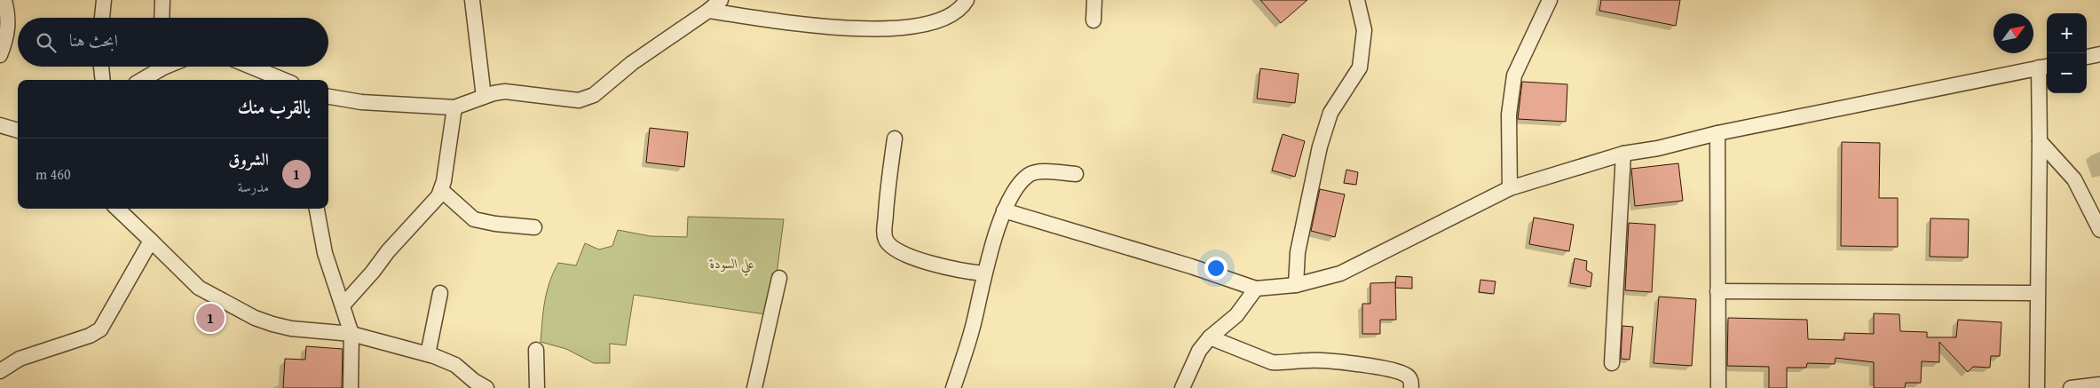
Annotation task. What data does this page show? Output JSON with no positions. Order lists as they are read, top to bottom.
{
  "parks": ["علي السودة"],
  "north": "top right",
  "page": {
    "map_buttons": ["+", "−"],
    "search": "ابحث هنا",
    "heading": "بالقرب منك",
    "list": [
      {
        "mark": "1",
        "name": "الشروق",
        "note": "مدرسة",
        "value": "460 m"
      }
    ],
    "pins": "1"
  }
}
